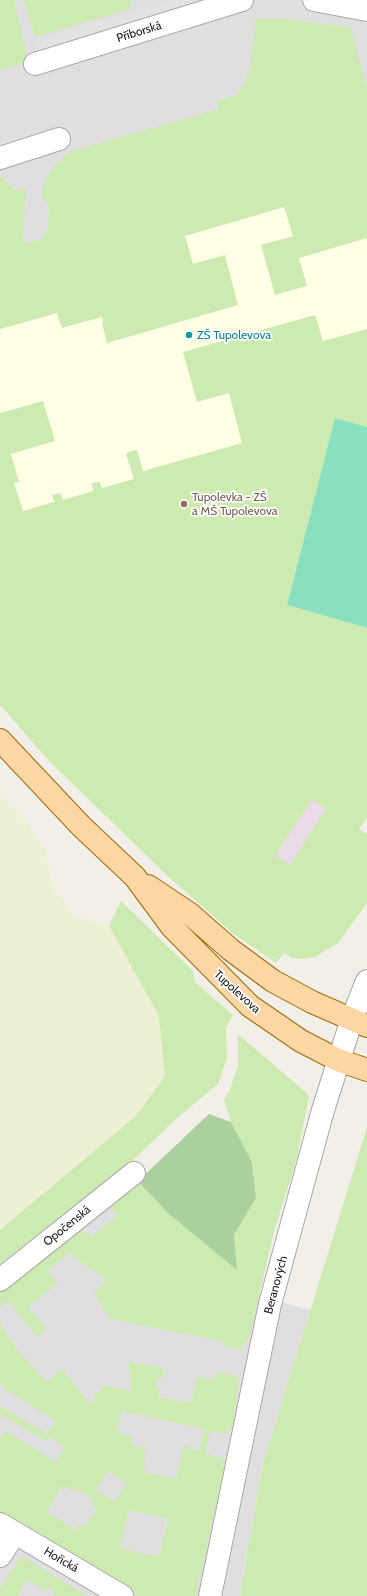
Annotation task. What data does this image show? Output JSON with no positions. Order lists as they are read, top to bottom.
{
  "streets": {
    "main road": ["Tupolevova"],
    "street": [
      "Příborská",
      "Opočenská",
      "Beranových",
      "Hořická"
    ]
  },
  "crossings": [
    ["Tupolevova", "Beranových"]
  ],
  "places": ["ZŠ Tupolevova", "Tupolevka - ZŠ a MŠ Tupolevova"]
}
